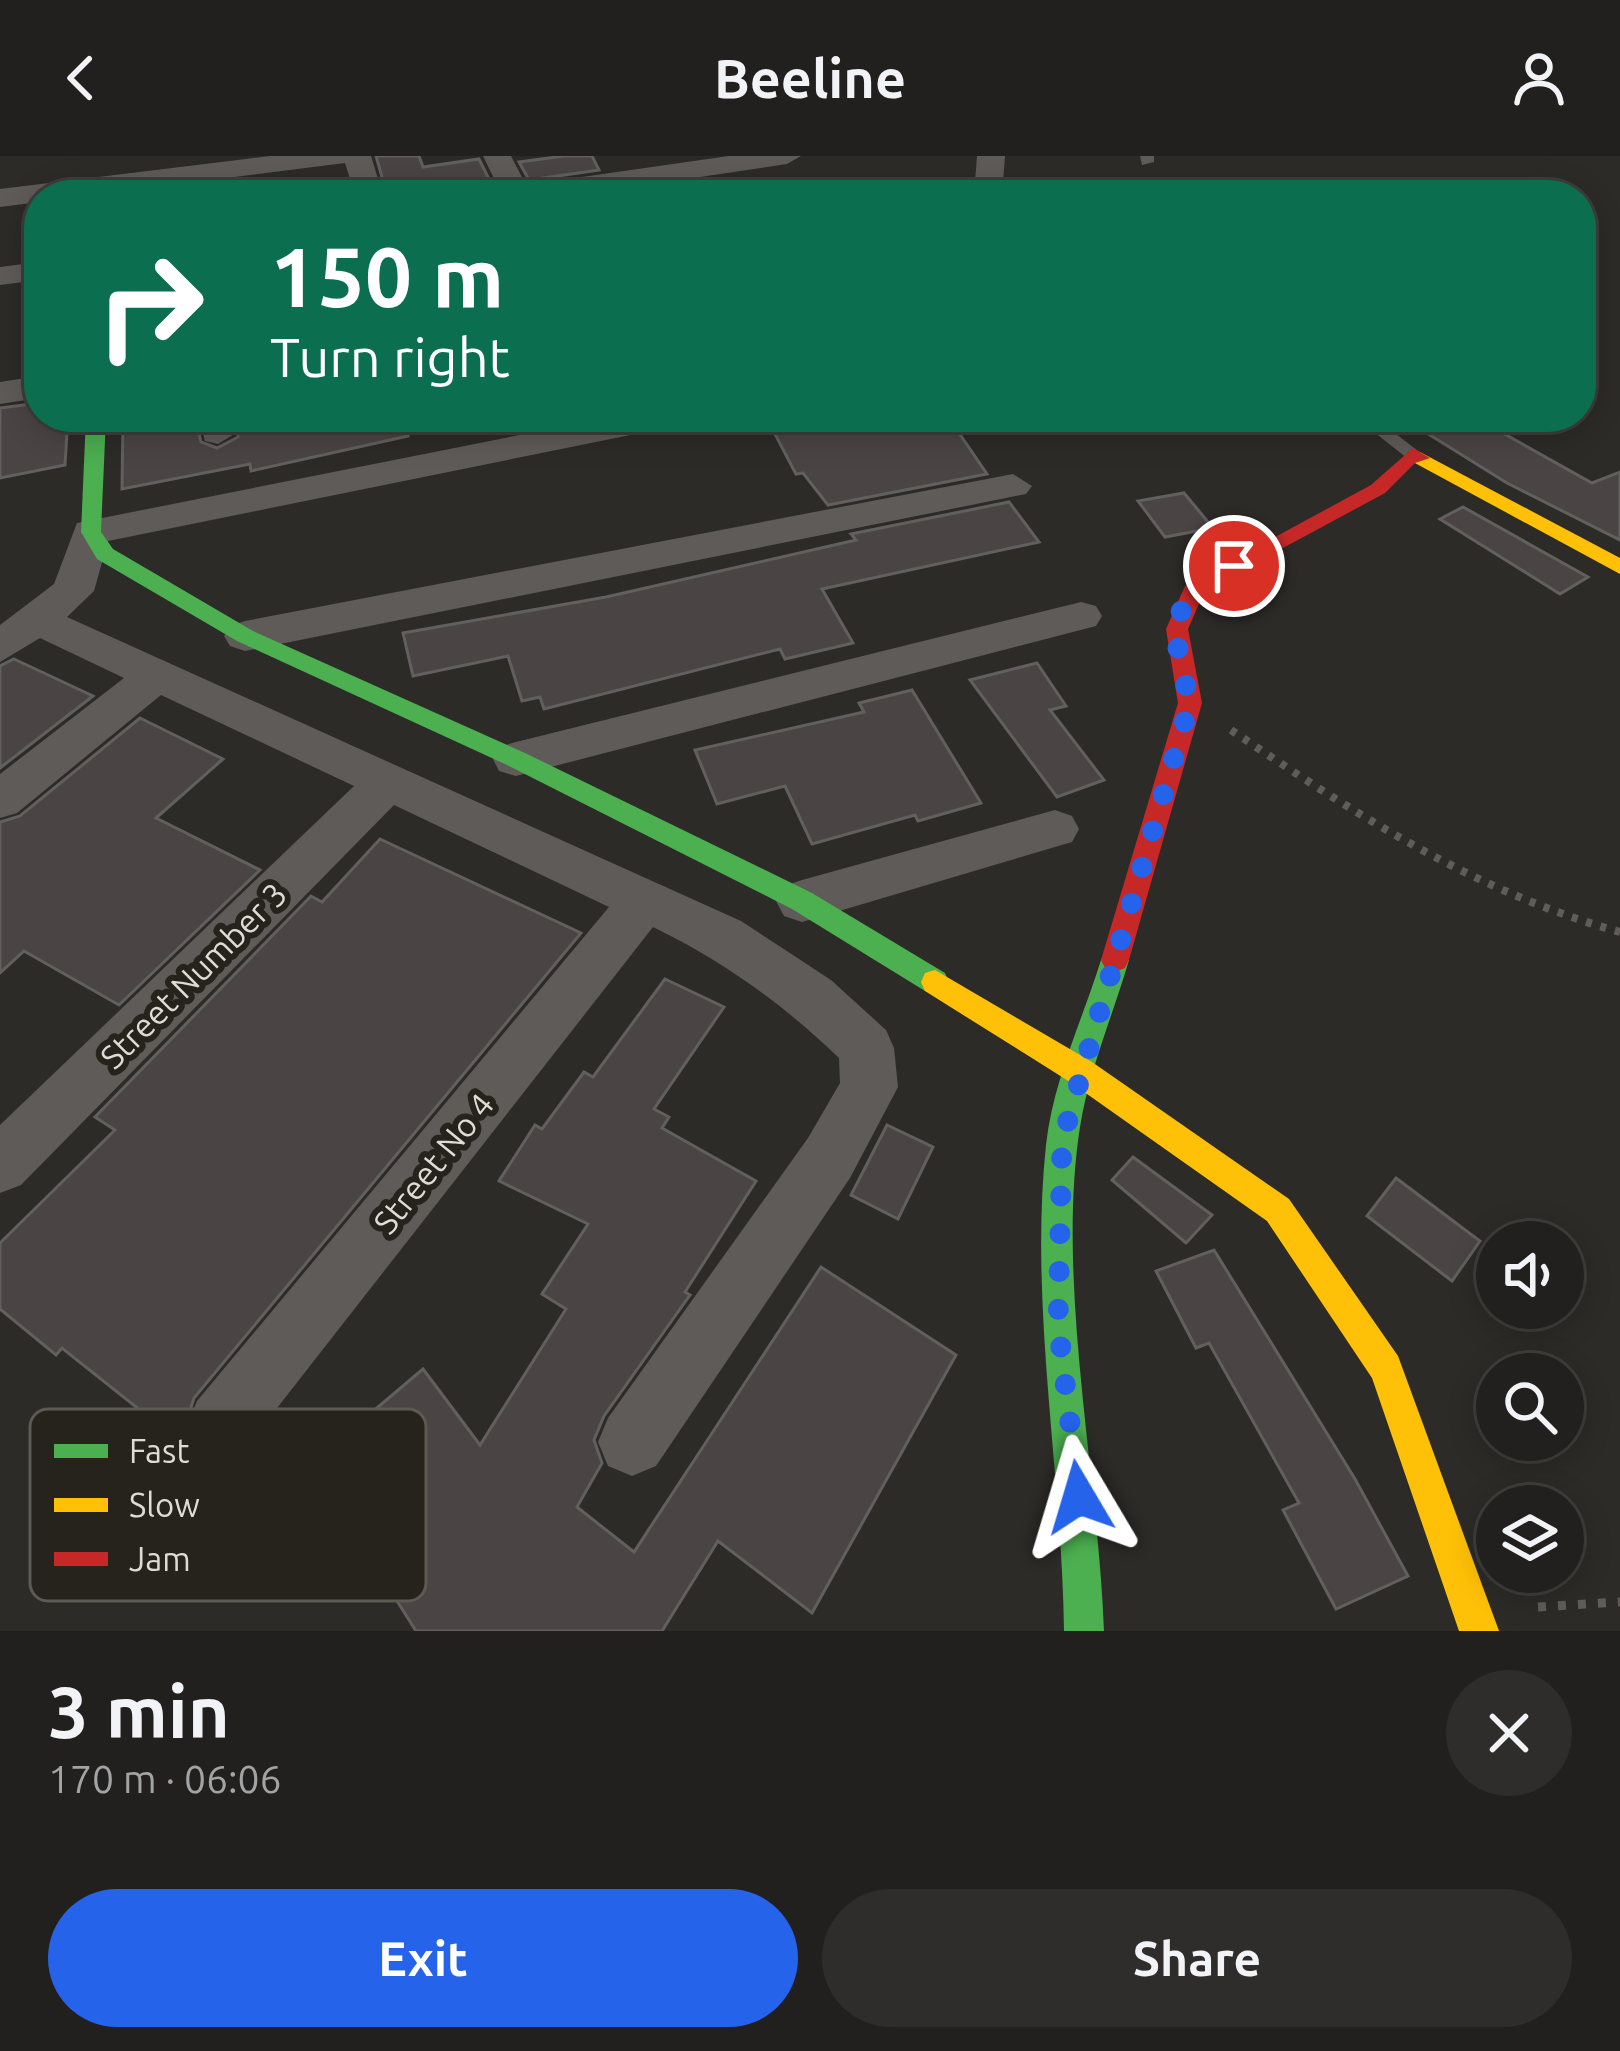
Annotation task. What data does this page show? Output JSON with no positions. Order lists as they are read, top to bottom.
{
  "streets": {
    "street": ["Street Number 3", "Street No 4"]
  },
  "legend": ["Fast", "Slow", "Jam"],
  "page": {
    "header": "Beeline",
    "turn": ["150 m", "Turn right"],
    "heading": ["3 min", "170 m · 06:06"],
    "buttons": ["Exit", "Share"]
  }
}
